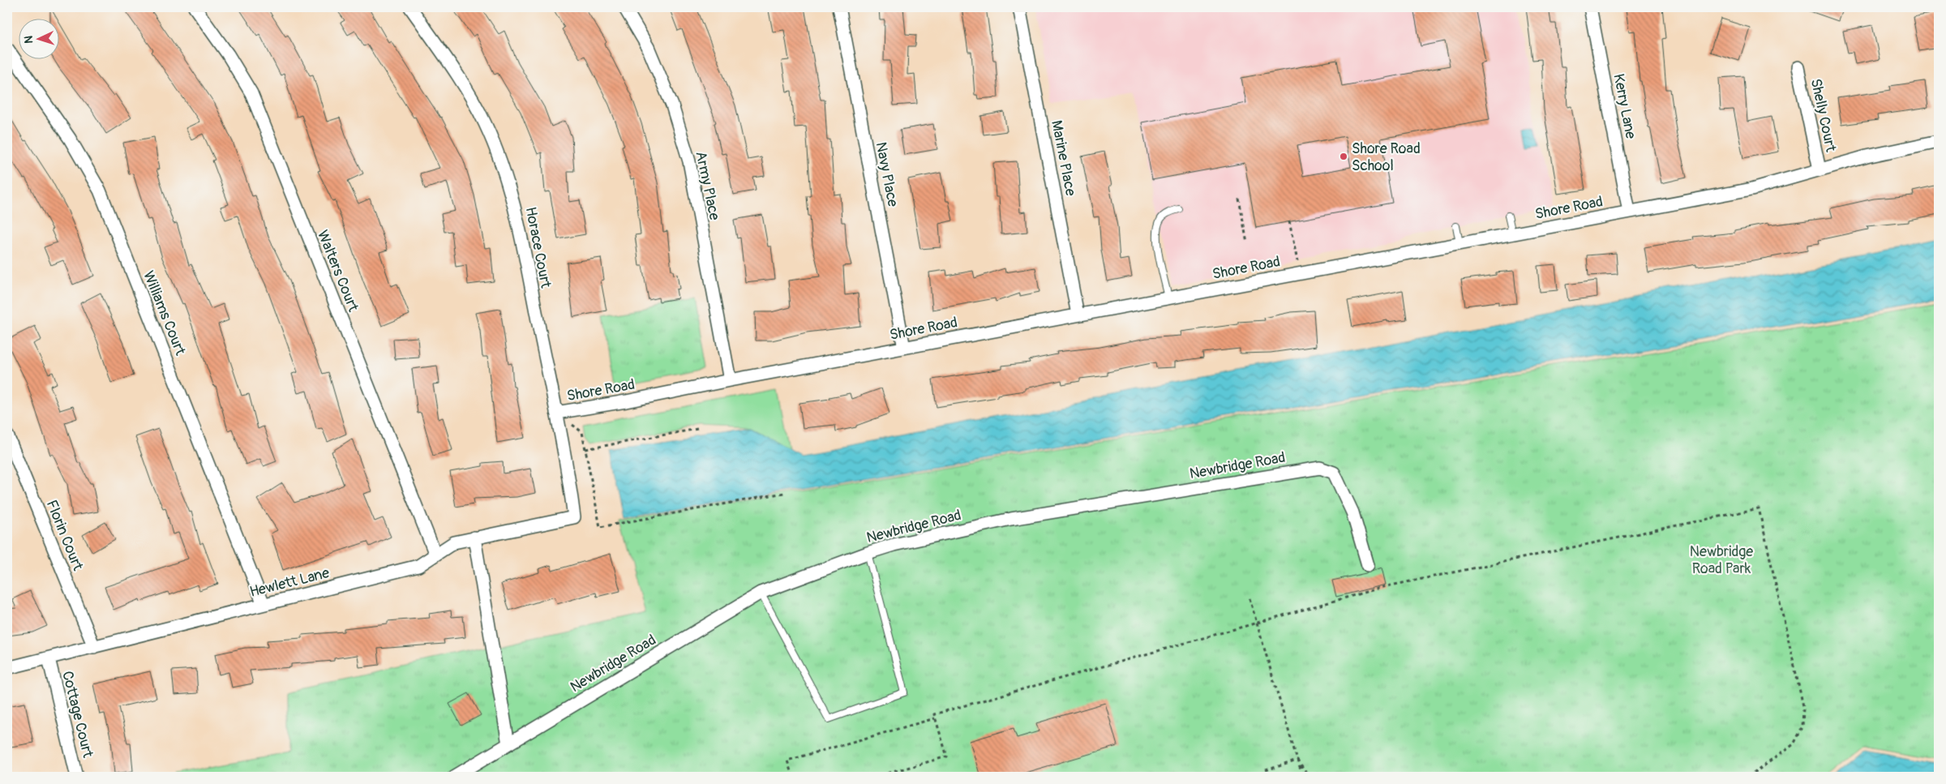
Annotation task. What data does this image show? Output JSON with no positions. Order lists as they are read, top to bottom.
{
  "streets": {
    "street": [
      "Kerry Lane",
      "Shelly Court",
      "Marine Place",
      "Navy Place",
      "Army Place",
      "Shore Road",
      "Horace Court",
      "Walters Court",
      "Williams Court",
      "Newbridge Road",
      "Florin Court",
      "Hewlett Lane",
      "Cottage Court"
    ]
  },
  "crossings": [
    ["Kerry Lane", "Shore Road"],
    ["Shelly Court", "Shore Road"],
    ["Marine Place", "Shore Road"],
    ["Navy Place", "Shore Road"],
    ["Army Place", "Shore Road"],
    ["Shore Road", "Horace Court"],
    ["Horace Court", "Hewlett Lane"],
    ["Walters Court", "Hewlett Lane"],
    ["Williams Court", "Hewlett Lane"],
    ["Florin Court", "Hewlett Lane"],
    ["Hewlett Lane", "Cottage Court"]
  ],
  "parks": ["Newbridge Road Park"],
  "places": ["Shore Road School"],
  "north": "left"
}
